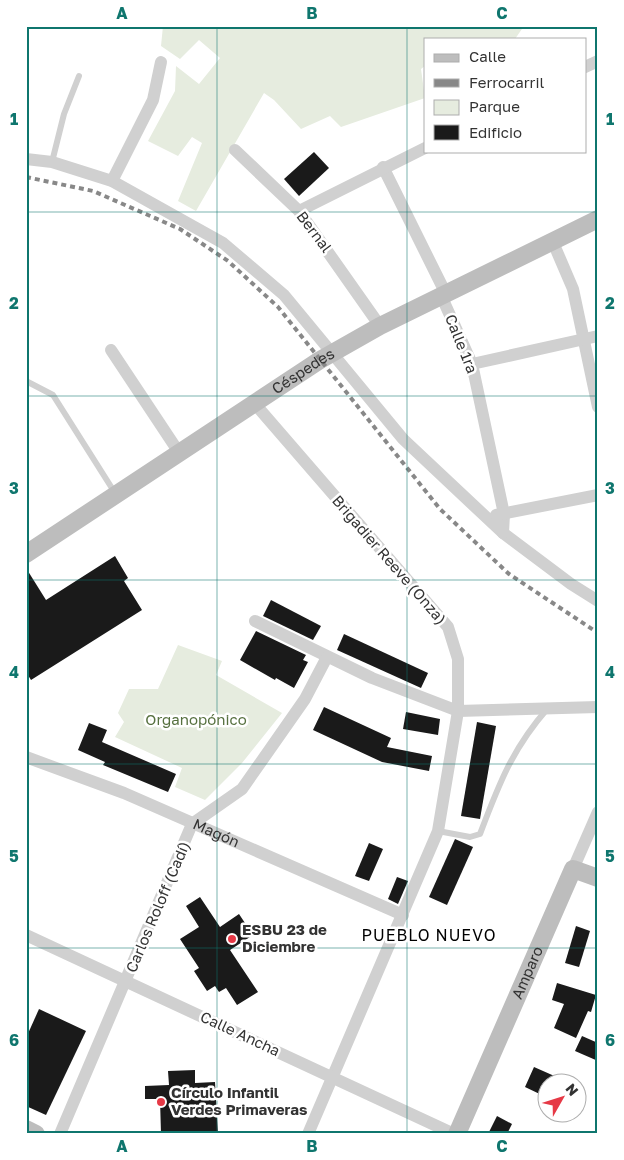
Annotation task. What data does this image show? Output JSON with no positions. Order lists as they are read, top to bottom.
{
  "streets": {
    "street": [
      "Bernal",
      "Calle 1ra",
      "Céspedes",
      "Brigadier Reeve (Onza)",
      "Magón",
      "Carlos Roloff (Cadí)",
      "Amparo",
      "Calle Ancha"
    ]
  },
  "crossings": [
    ["Bernal", "Céspedes"],
    ["Calle 1ra", "Céspedes"],
    ["Céspedes", "Brigadier Reeve (Onza)"],
    ["Brigadier Reeve (Onza)", "Magón"],
    ["Brigadier Reeve (Onza)", "Calle Ancha"],
    ["Magón", "Carlos Roloff (Cadí)"],
    ["Carlos Roloff (Cadí)", "Calle Ancha"],
    ["Amparo", "Calle Ancha"]
  ],
  "districts": ["PUEBLO NUEVO"],
  "parks": ["Organopónico"],
  "places": ["ESBU 23 de Diciembre", "Círculo Infantil Verdes Primaveras"],
  "legend": [
    "Calle",
    "Ferrocarril",
    "Parque",
    "Edificio"
  ],
  "north": "top right",
  "grid": {
    "columns": ["A", "B", "C"],
    "rows": [
      "1",
      "2",
      "3",
      "4",
      "5",
      "6"
    ]
  }
}
